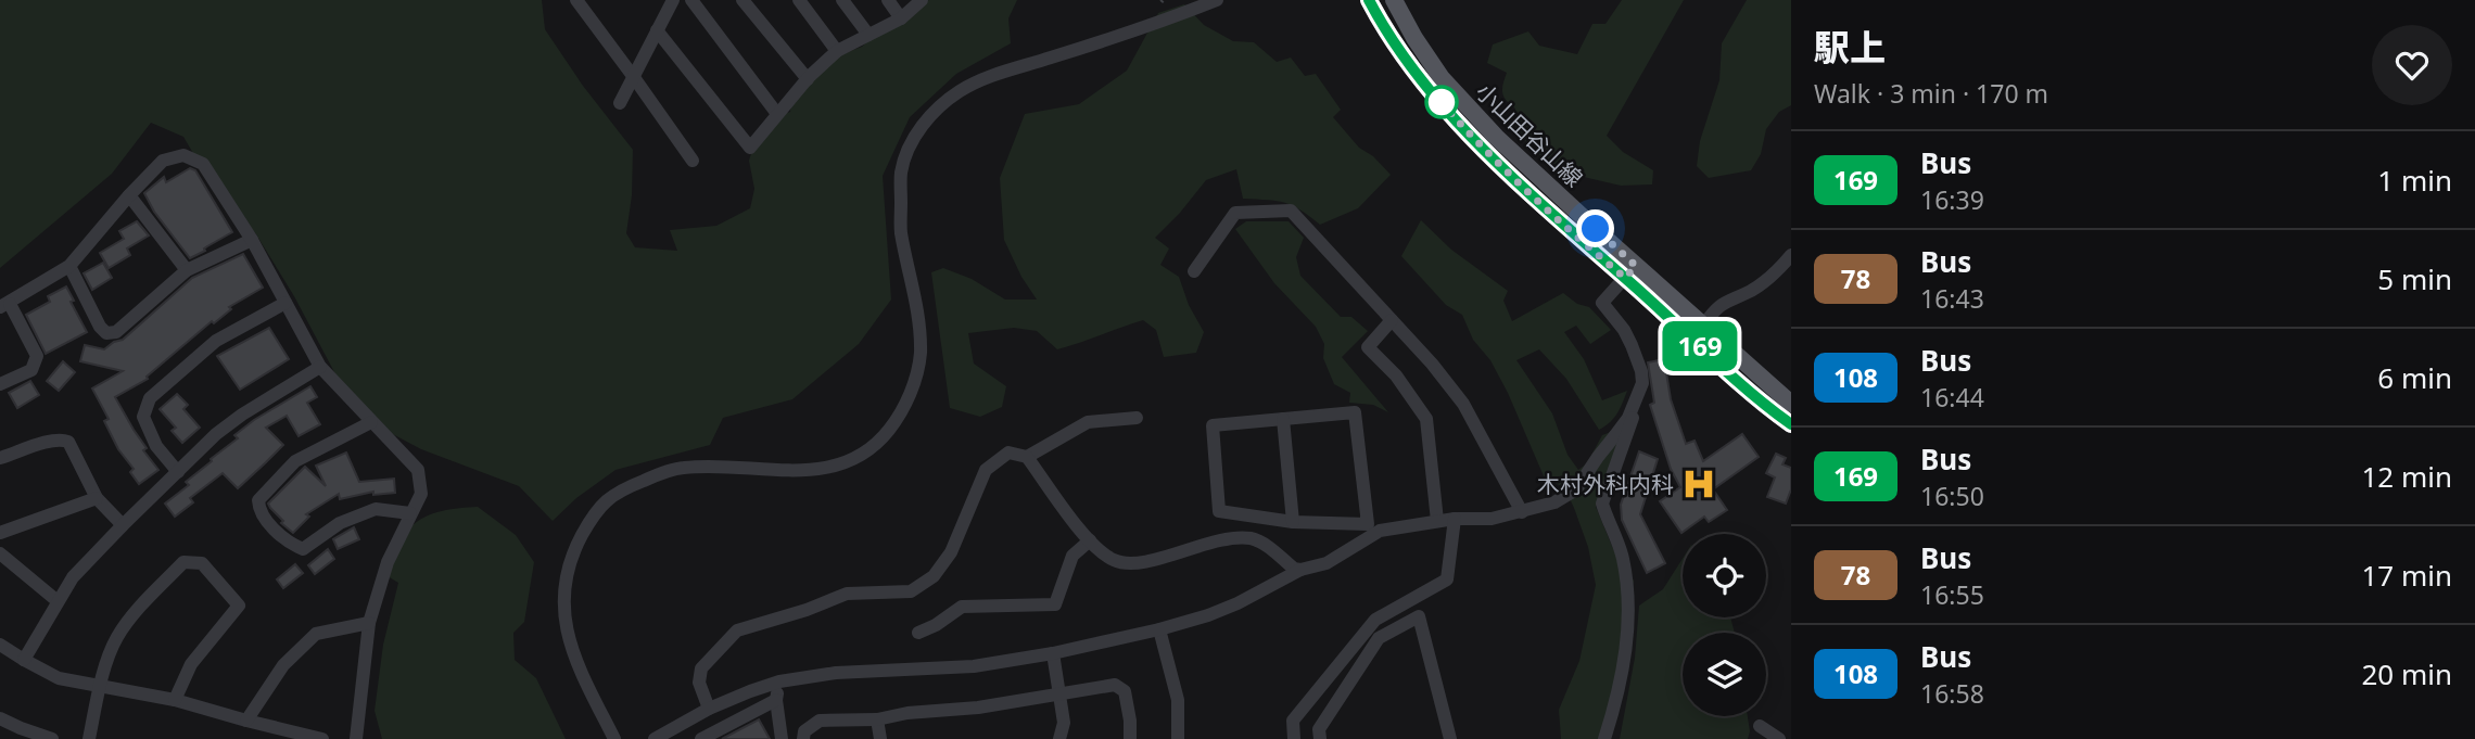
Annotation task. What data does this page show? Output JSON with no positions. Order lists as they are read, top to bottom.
{
  "streets": {
    "main road": ["小山田谷山線"]
  },
  "places": {
    "hospital": ["木村外科内科"]
  },
  "lines": ["bus line 169"],
  "page": {
    "on_map": "169",
    "heading": ["駅上", "Walk · 3 min · 170 m"],
    "list": [
      {
        "mark": "169",
        "name": "Bus",
        "note": "16:39",
        "value": "1 min"
      },
      {
        "mark": "78",
        "name": "Bus",
        "note": "16:43",
        "value": "5 min"
      },
      {
        "mark": "108",
        "name": "Bus",
        "note": "16:44",
        "value": "6 min"
      },
      {
        "mark": "169",
        "name": "Bus",
        "note": "16:50",
        "value": "12 min"
      },
      {
        "mark": "78",
        "name": "Bus",
        "note": "16:55",
        "value": "17 min"
      },
      {
        "mark": "108",
        "name": "Bus",
        "note": "16:58",
        "value": "20 min"
      }
    ]
  }
}
